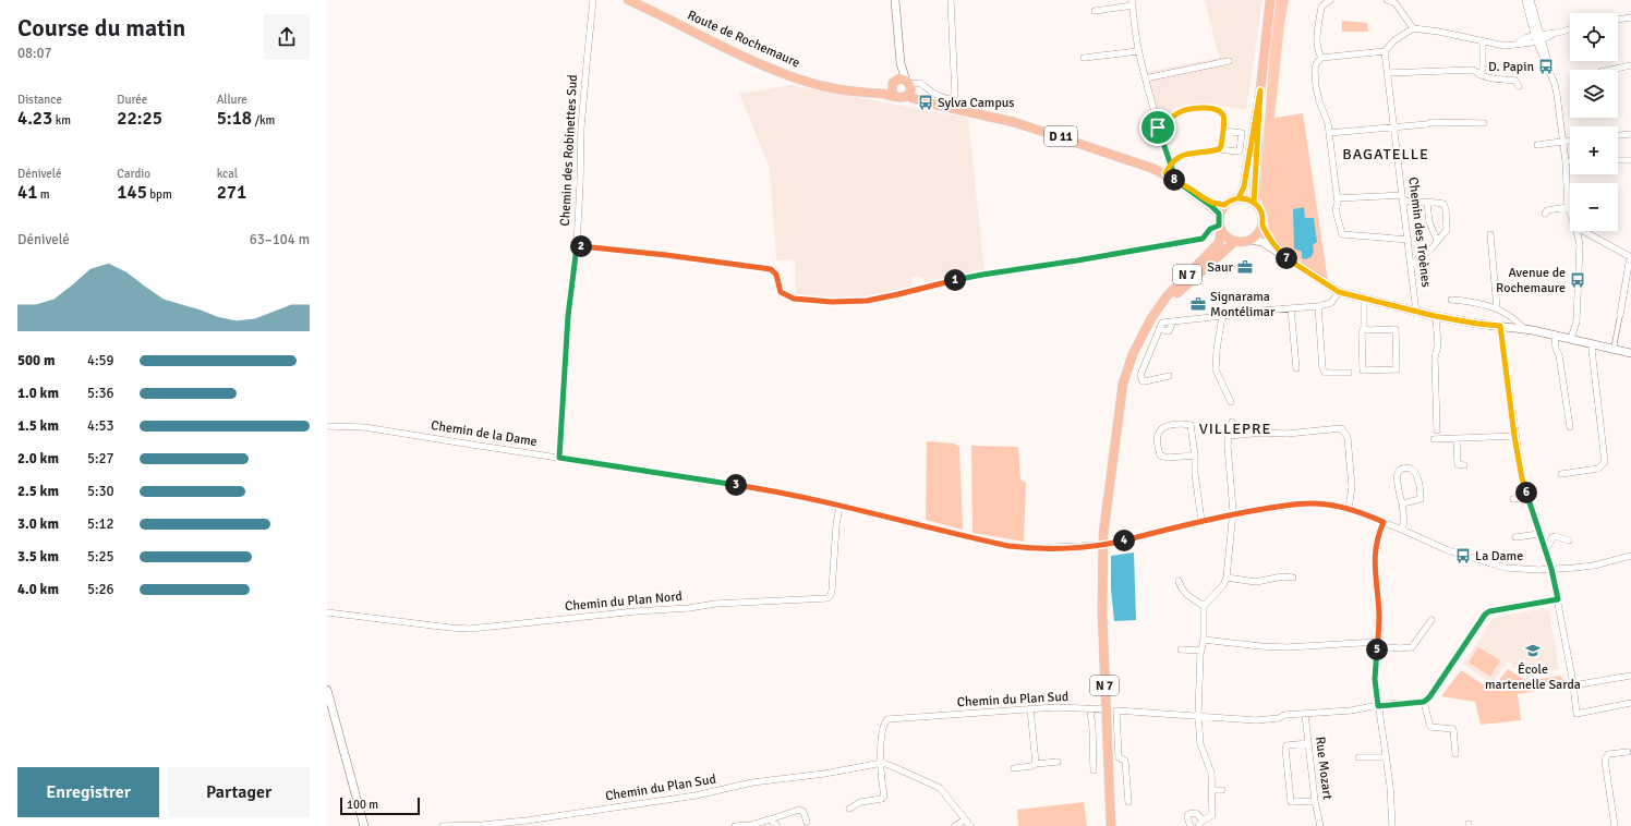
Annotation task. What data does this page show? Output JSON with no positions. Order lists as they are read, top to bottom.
{
  "streets": {
    "main road": ["Route de Rochemaure", "D 11", "N 7"],
    "street": [
      "Chemin des Robinettes Sud",
      "Chemin des Troènes",
      "Chemin de la Dame",
      "Chemin du Plan Nord",
      "Chemin du Plan Sud",
      "Rue Mozart"
    ]
  },
  "crossings": [
    ["Route de Rochemaure", "D 11"],
    ["D 11", "N 7"],
    ["Chemin des Robinettes Sud", "Chemin de la Dame"],
    ["N 7", "Chemin de la Dame"],
    ["N 7", "Chemin du Plan Sud"],
    ["Chemin de la Dame", "Chemin du Plan Nord"]
  ],
  "districts": ["BAGATELLE", "VILLEPRE"],
  "places": {
    "bus stop": [
      "D. Papin",
      "Sylva Campus",
      "Avenue de Rochemaure",
      "La Dame"
    ],
    "office": ["Saur", "Signarama Montélimar"],
    "school or university": ["École martenelle Sarda"]
  },
  "scale_bar": "100 m",
  "page": {
    "heading": ["Course du matin", "08:07"],
    "map_buttons": ["+", "−"],
    "stats": [
      ["Distance", "4.23 km"],
      ["Durée", "22:25"],
      ["Allure", "5:18 /km"],
      ["Dénivelé", "41 m"],
      ["Cardio", "145 bpm"],
      ["kcal", "271"]
    ],
    "pins": [
      "8",
      "2",
      "7",
      "1",
      "3",
      "6",
      "4",
      "5"
    ],
    "chart": ["Dénivelé", "63–104 m"],
    "list": [
      {
        "name": "500 m",
        "note": "4:59"
      },
      {
        "name": "1.0 km",
        "note": "5:36"
      },
      {
        "name": "1.5 km",
        "note": "4:53"
      },
      {
        "name": "2.0 km",
        "note": "5:27"
      },
      {
        "name": "2.5 km",
        "note": "5:30"
      },
      {
        "name": "3.0 km",
        "note": "5:12"
      },
      {
        "name": "3.5 km",
        "note": "5:25"
      },
      {
        "name": "4.0 km",
        "note": "5:26"
      }
    ],
    "buttons": ["Enregistrer", "Partager"],
    "scale": "100 m"
  }
}
